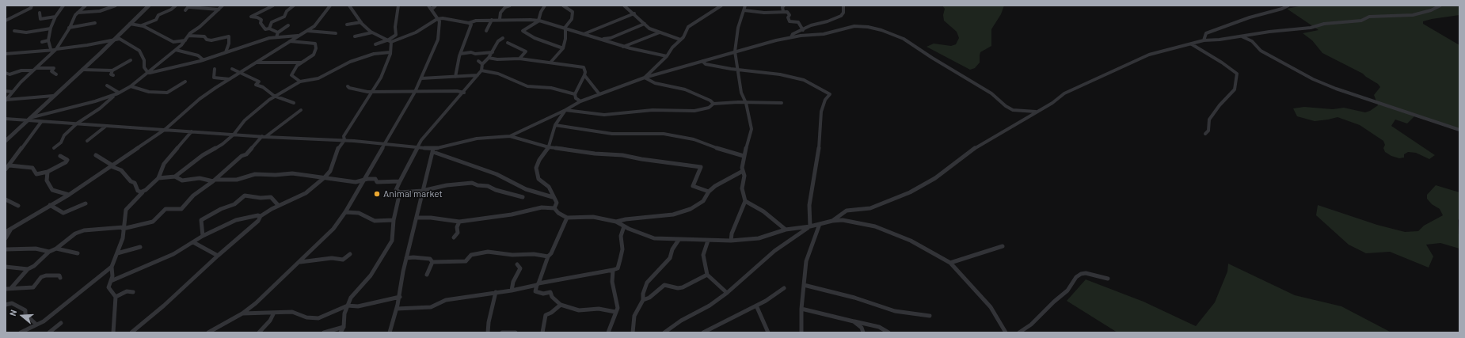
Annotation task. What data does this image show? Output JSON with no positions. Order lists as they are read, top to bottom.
{
  "places": ["Animal market"],
  "north": "left"
}
